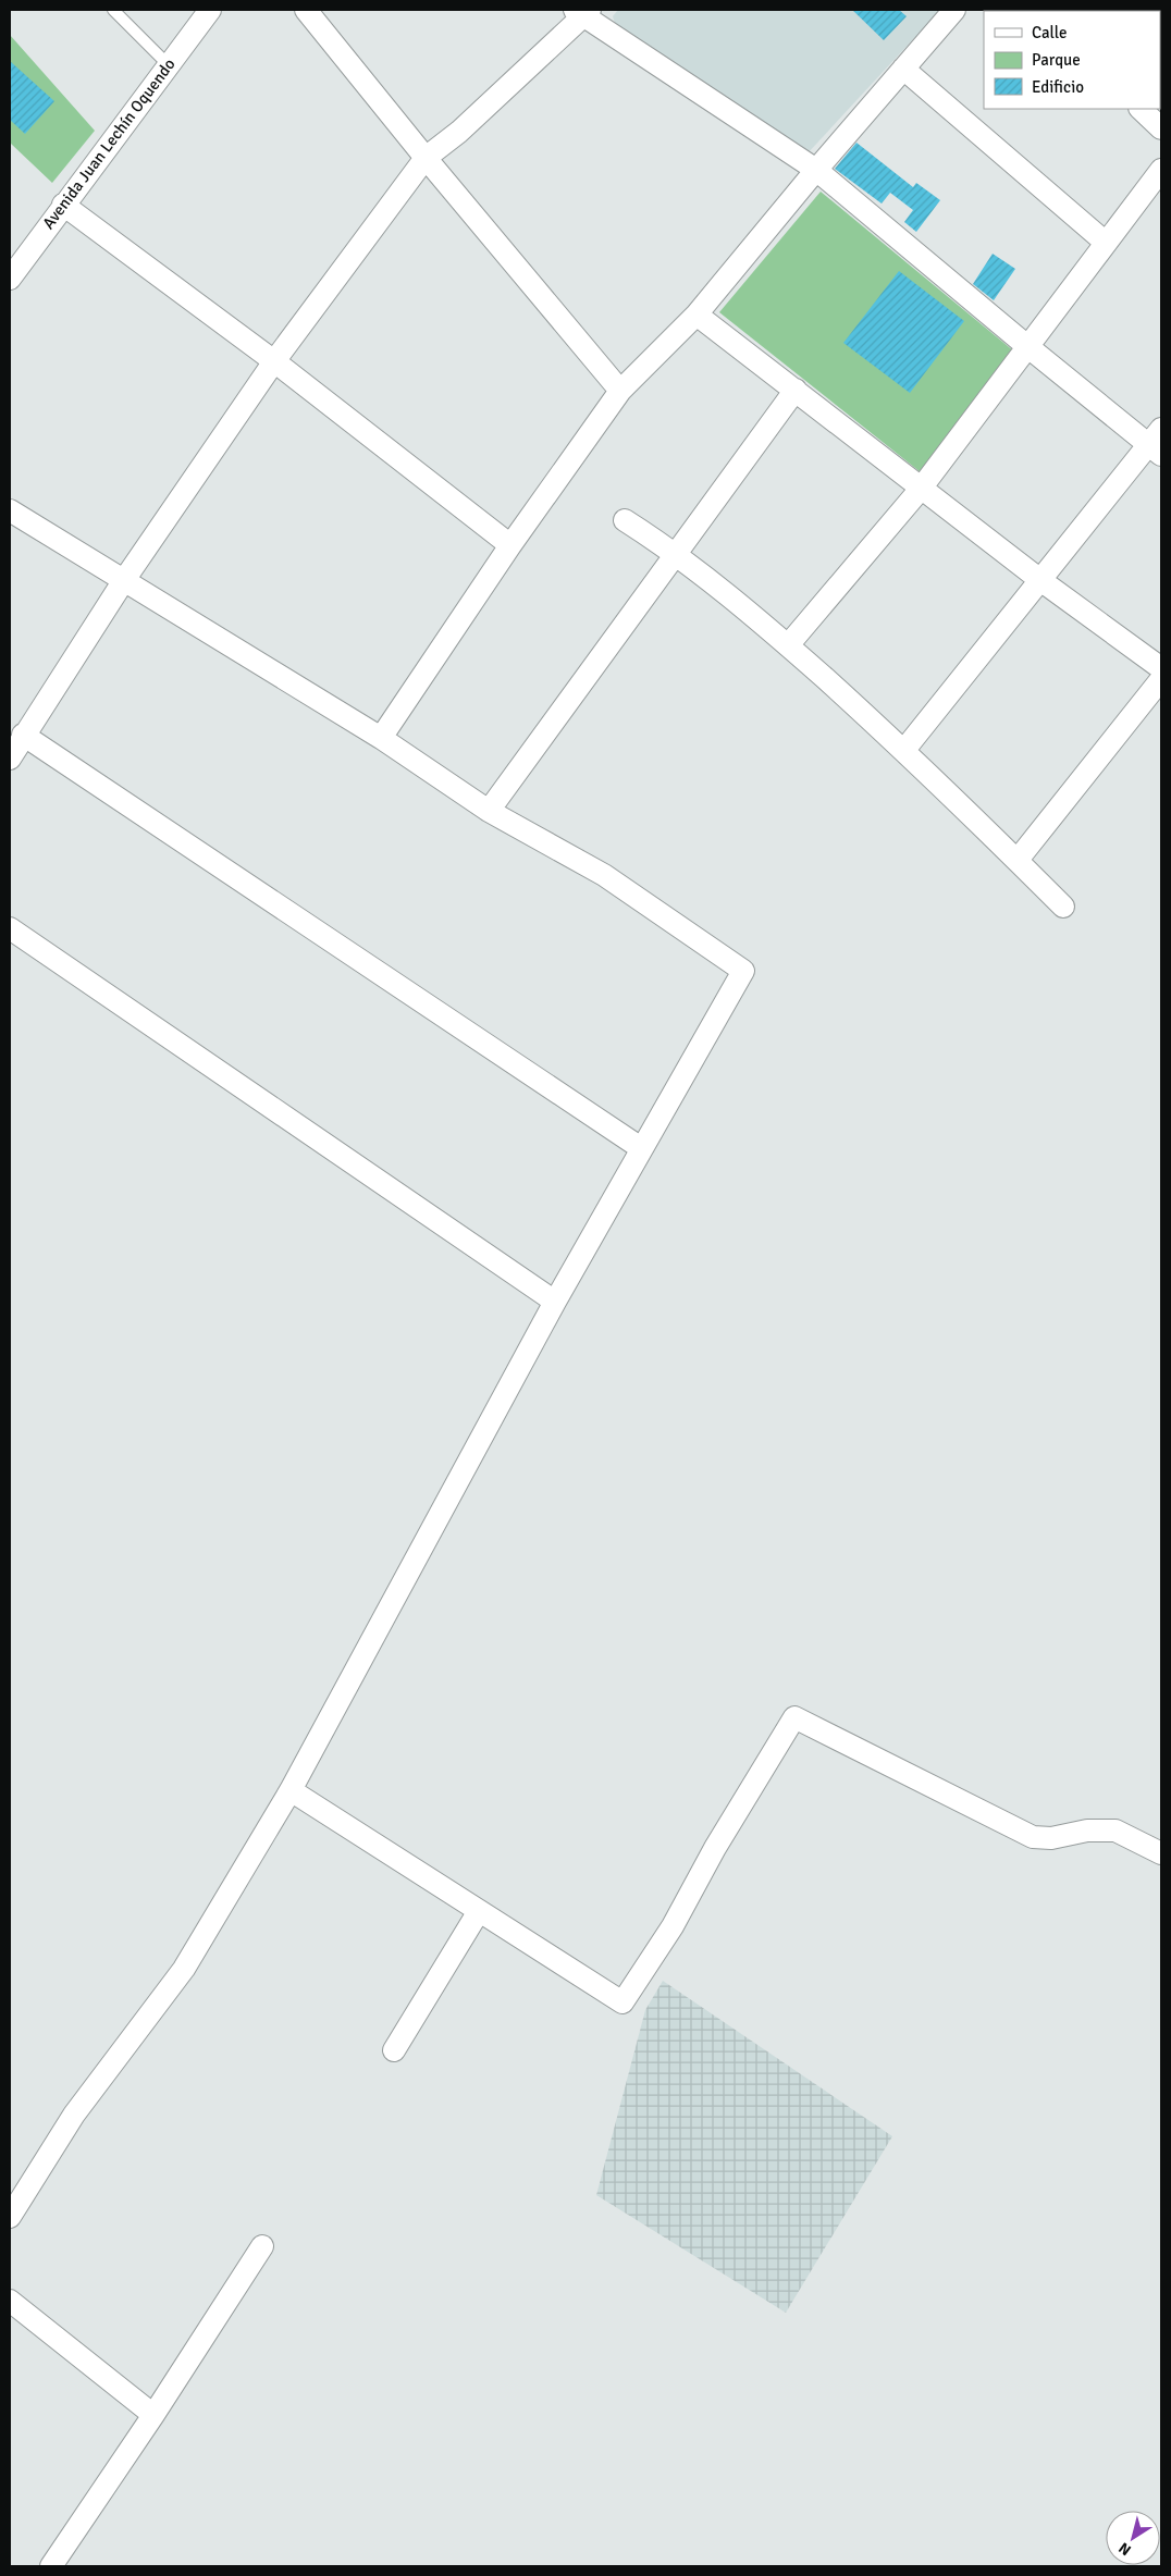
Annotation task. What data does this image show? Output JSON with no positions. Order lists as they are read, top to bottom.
{
  "streets": {
    "street": ["Avenida Juan Lechín Oquendo"]
  },
  "legend": ["Calle", "Parque", "Edificio"],
  "north": "bottom left"
}
